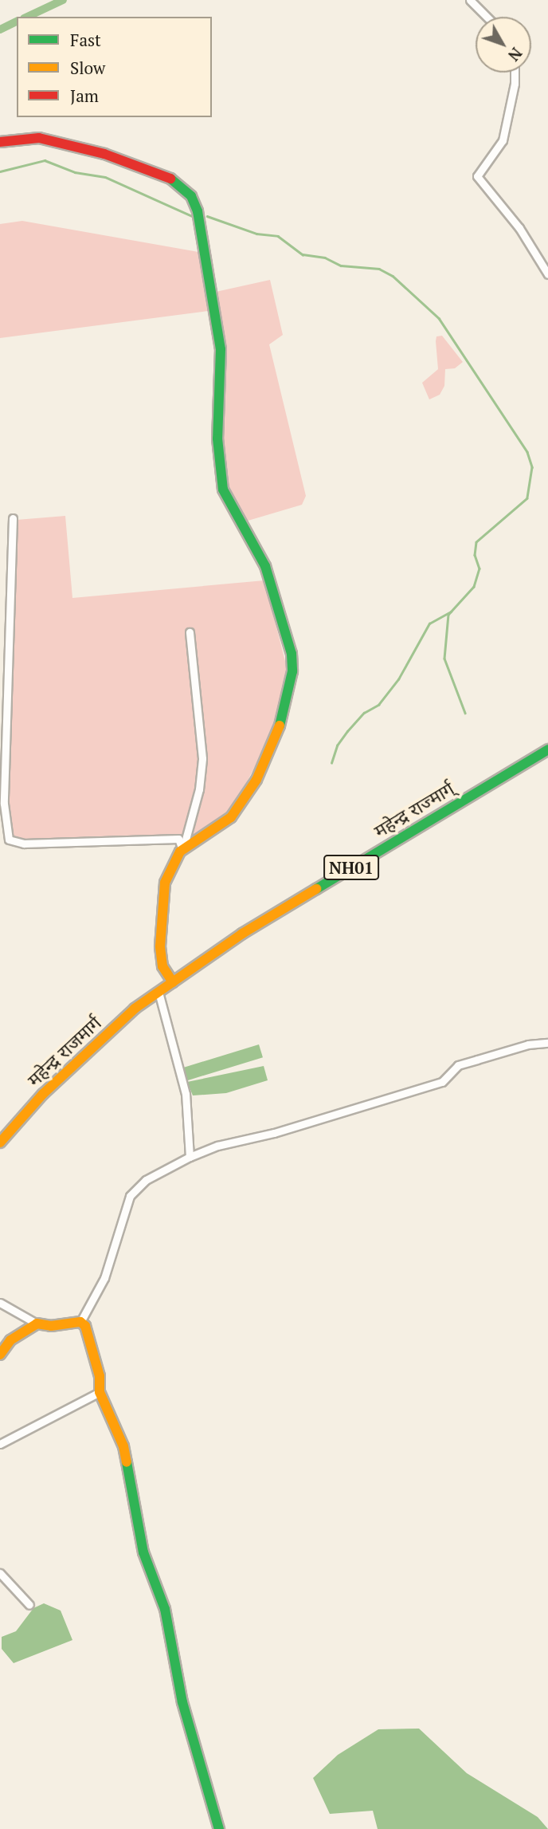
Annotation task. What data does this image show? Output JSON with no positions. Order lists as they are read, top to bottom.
{
  "streets": {
    "main road": ["महेन्द्र राज्मार्ग्", "NH01", "महेन्द्र राजमार्ग"]
  },
  "crossings": [
    ["महेन्द्र राज्मार्ग्", "महेन्द्र राजमार्ग"]
  ],
  "legend": ["Fast", "Slow", "Jam"],
  "north": "bottom right"
}
